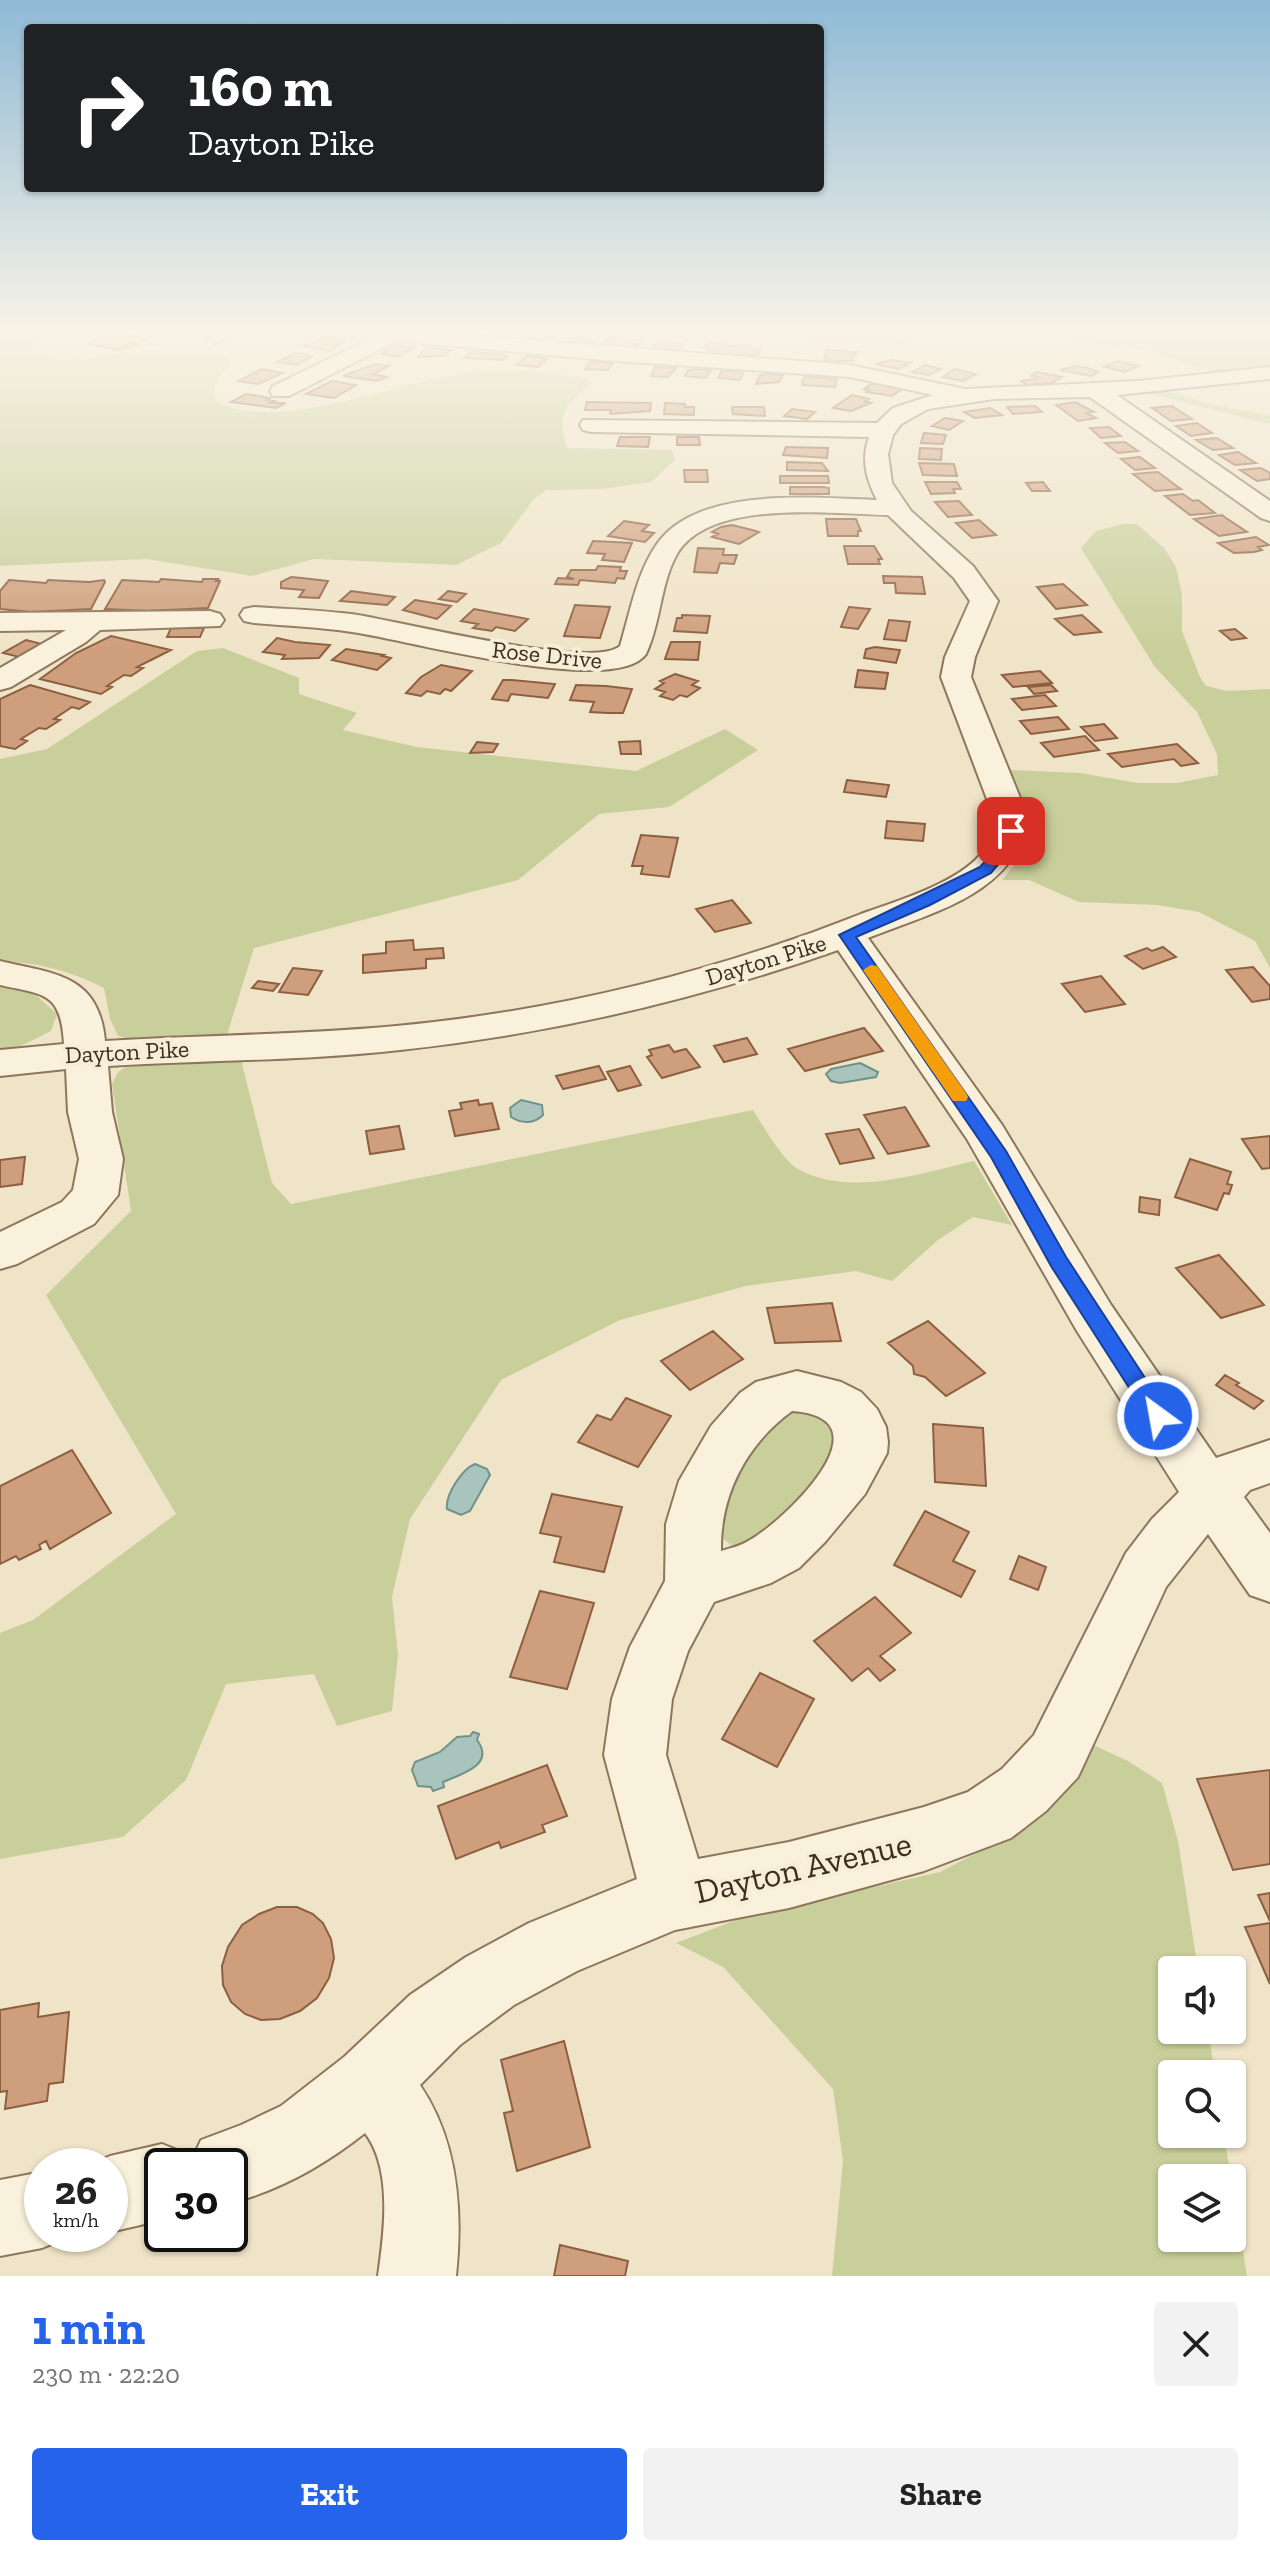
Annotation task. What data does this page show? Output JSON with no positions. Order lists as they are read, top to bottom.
{
  "streets": {
    "street": ["Rose Drive", "Dayton Pike", "Dayton Avenue"]
  },
  "crossings": [
    ["Rose Drive", "Dayton Pike"]
  ],
  "page": {
    "turn": ["160 m", "Dayton Pike"],
    "speed": "26 km/h",
    "limit": "30",
    "heading": ["1 min", "230 m · 22:20"],
    "buttons": ["Exit", "Share"]
  }
}
